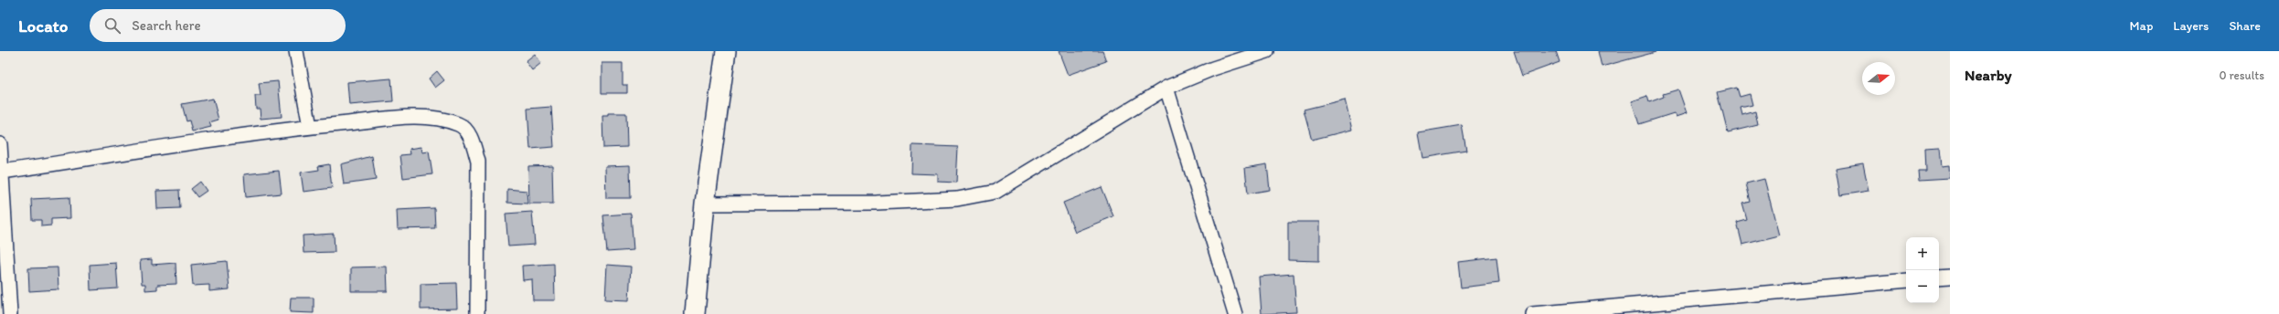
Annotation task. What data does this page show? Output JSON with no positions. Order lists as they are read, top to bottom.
{
  "north": "right",
  "page": {
    "header": "Locato",
    "search": "Search here",
    "nav": ["Map", "Layers", "Share"],
    "heading": ["Nearby", "0 results"],
    "map_buttons": ["+", "−"]
  }
}
